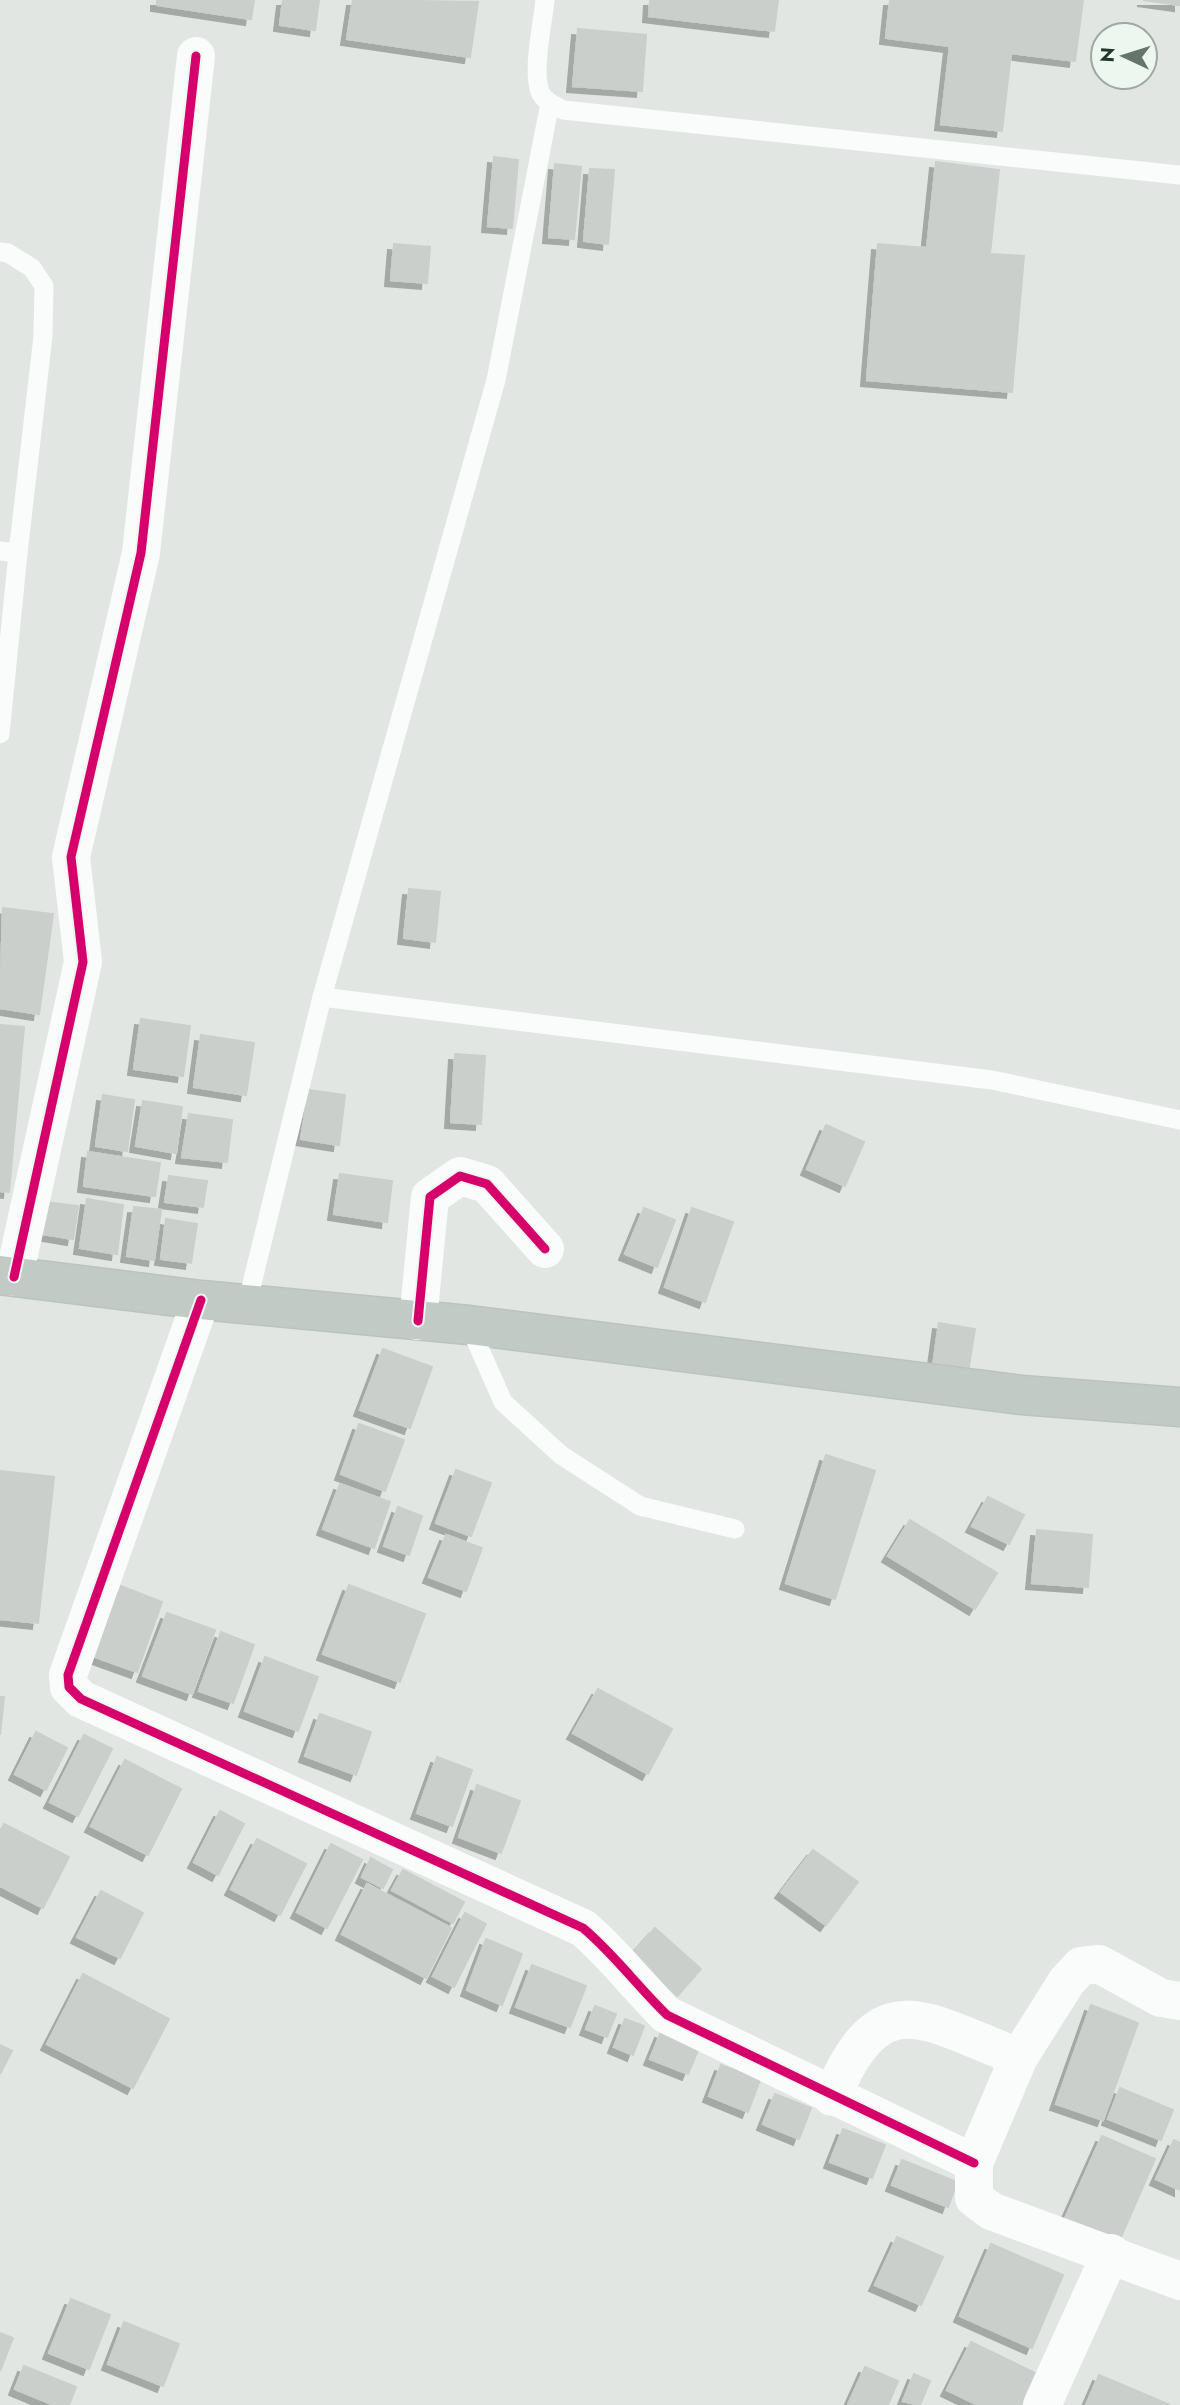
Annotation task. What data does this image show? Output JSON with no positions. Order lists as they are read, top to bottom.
{
  "north": "left"
}
